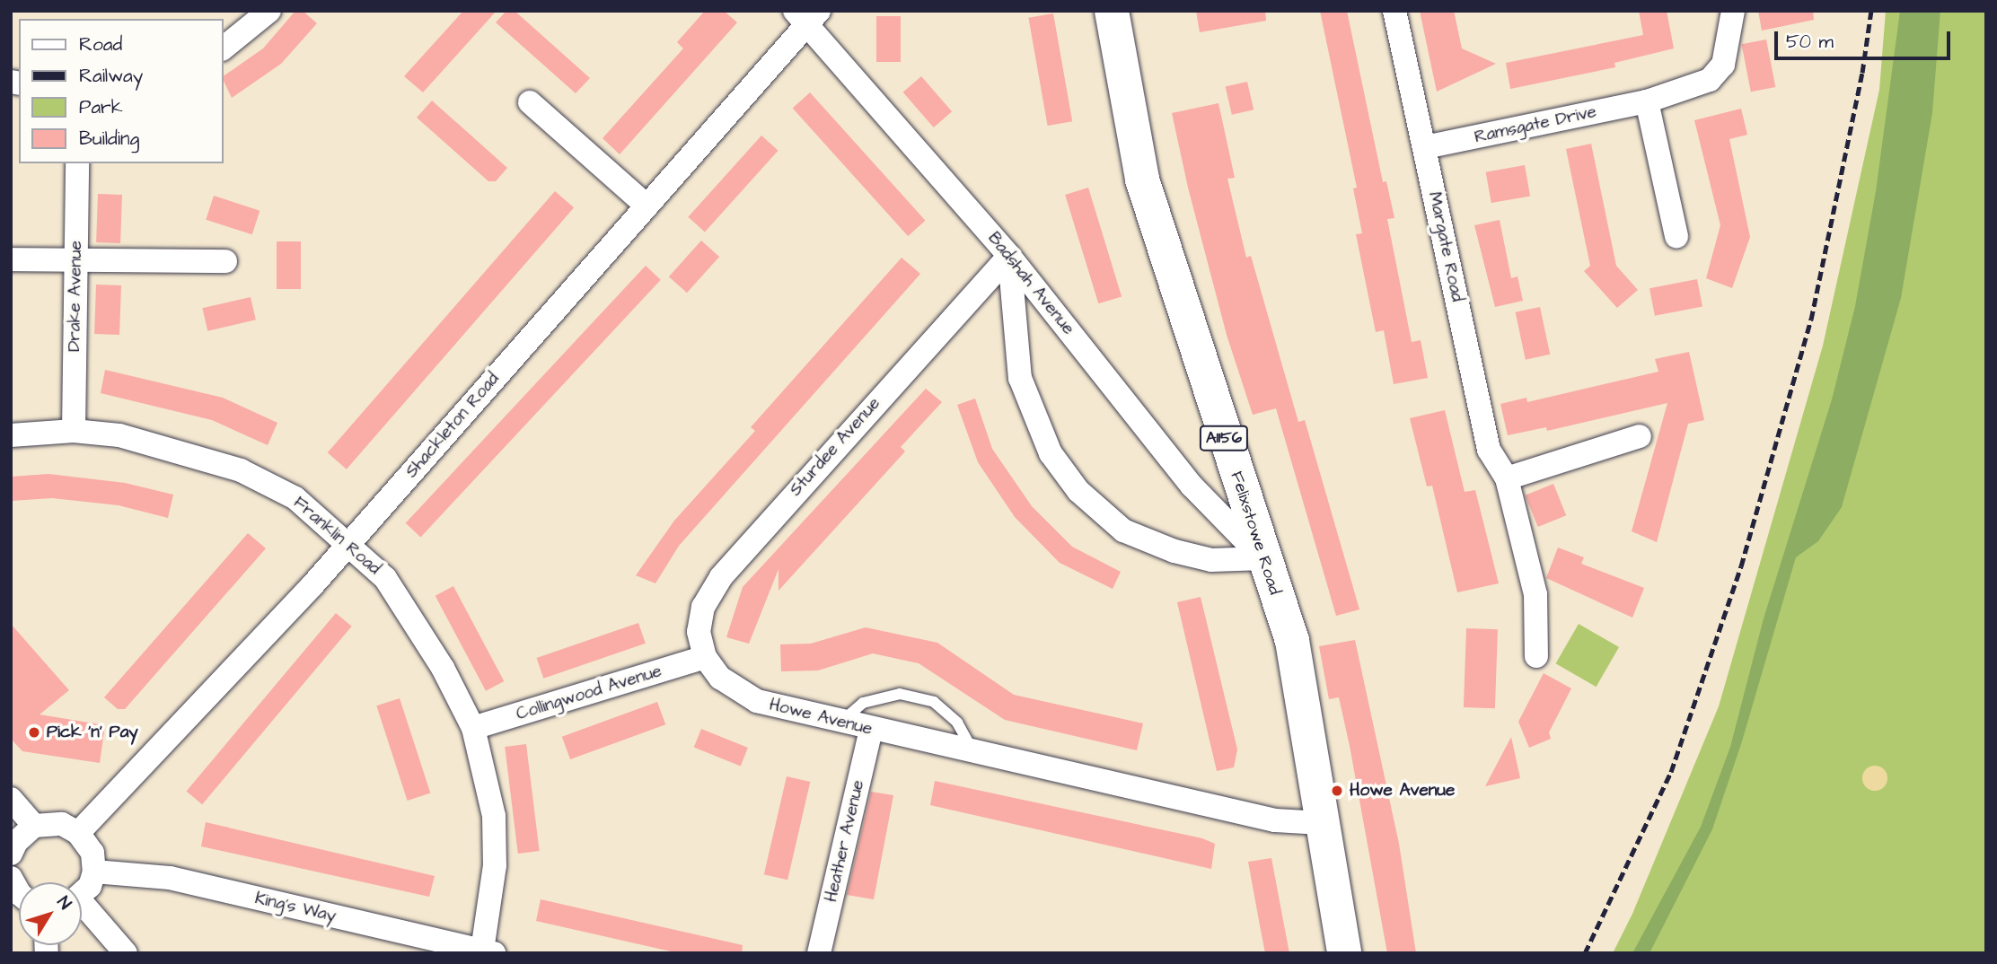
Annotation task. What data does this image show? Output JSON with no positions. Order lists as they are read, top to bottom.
{
  "streets": {
    "main road": ["A1156", "Felixstowe Road"],
    "street": [
      "Ramsgate Drive",
      "Margate Road",
      "Badshah Avenue",
      "Drake Avenue",
      "Shackleton Road",
      "Sturdee Avenue",
      "Franklin Road",
      "Collingwood Avenue",
      "Howe Avenue",
      "Heather Avenue",
      "King's Way"
    ]
  },
  "crossings": [
    ["Ramsgate Drive", "Margate Road"],
    ["Badshah Avenue", "Shackleton Road"],
    ["Badshah Avenue", "Sturdee Avenue"],
    ["Badshah Avenue", "Felixstowe Road"],
    ["Drake Avenue", "Franklin Road"],
    ["Shackleton Road", "Franklin Road"],
    ["Sturdee Avenue", "Collingwood Avenue"],
    ["Sturdee Avenue", "Howe Avenue"],
    ["Felixstowe Road", "Howe Avenue"],
    ["Franklin Road", "Collingwood Avenue"],
    ["Franklin Road", "King's Way"],
    ["Collingwood Avenue", "Howe Avenue"],
    ["Howe Avenue", "Heather Avenue"]
  ],
  "places": ["Pick 'n' Pay", "Howe Avenue"],
  "legend": [
    "Road",
    "Railway",
    "Park",
    "Building"
  ],
  "scale_bar": "50 m",
  "north": "top right"
}
